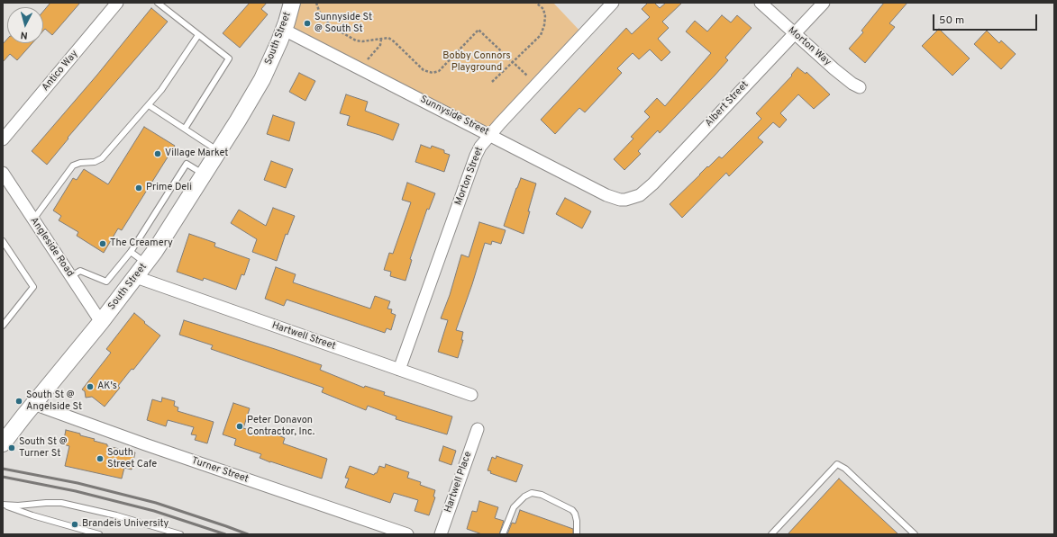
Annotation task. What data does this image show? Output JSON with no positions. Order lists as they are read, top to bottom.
{
  "streets": {
    "main road": ["South Street"],
    "street": [
      "Morton Way",
      "Antico Way",
      "Albert Street",
      "Sunnyside Street",
      "Morton Street",
      "Angleside Road",
      "Hartwell Street",
      "Turner Street",
      "Hartwell Place"
    ]
  },
  "crossings": [
    ["South Street", "Sunnyside Street"],
    ["South Street", "Angleside Road"],
    ["South Street", "Hartwell Street"],
    ["South Street", "Turner Street"],
    ["Morton Way", "Albert Street"],
    ["Albert Street", "Sunnyside Street"],
    ["Sunnyside Street", "Morton Street"],
    ["Morton Street", "Hartwell Street"]
  ],
  "parks": ["Bobby Connors Playground"],
  "places": [
    "Sunnyside St @ South St",
    "Village Market",
    "Prime Deli",
    "The Creamery",
    "AK's",
    "South St @ Angelside St",
    "Peter Donavon Contractor, Inc.",
    "South St @ Turner St",
    "South Street Cafe",
    "Brandeis University"
  ],
  "scale_bar": "50 m",
  "north": "bottom"
}
